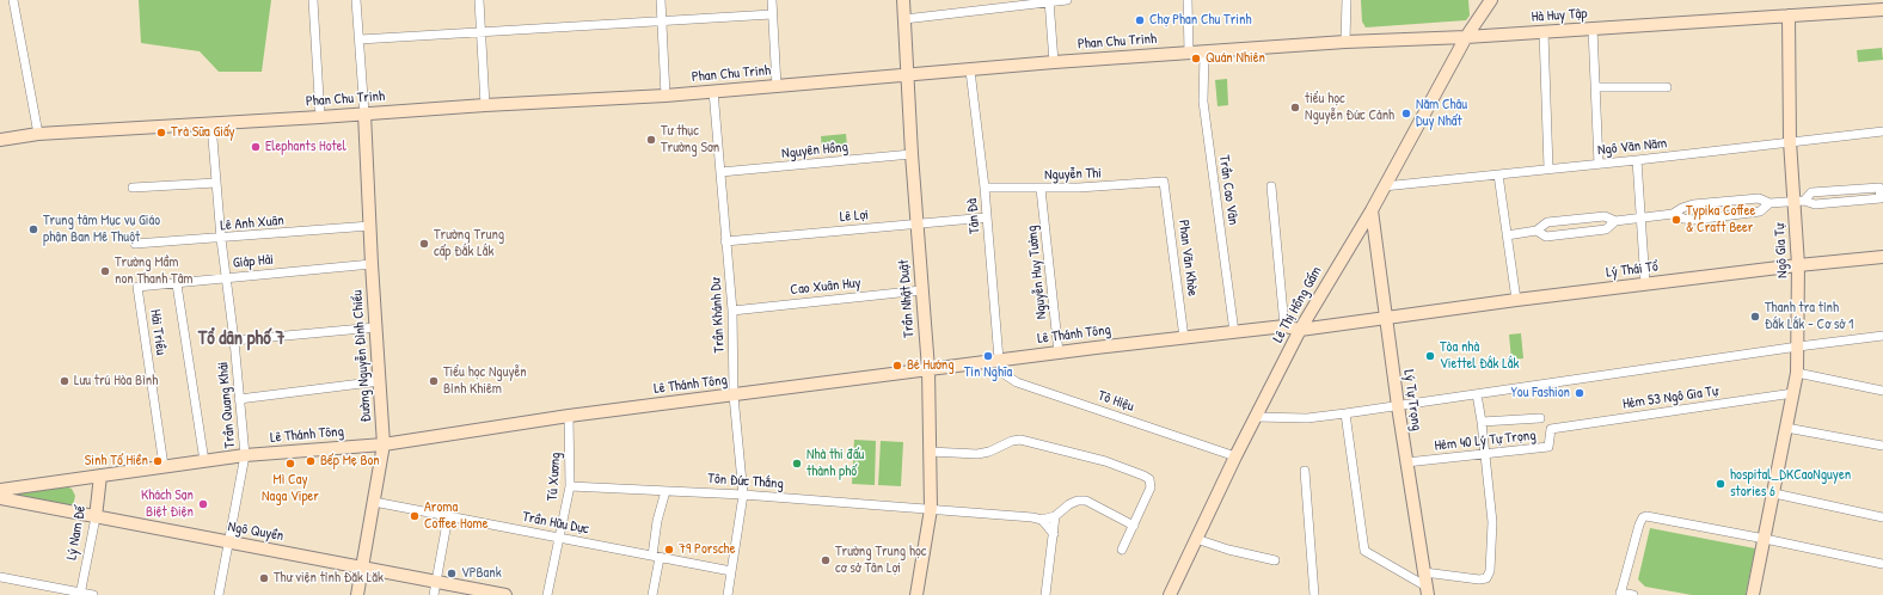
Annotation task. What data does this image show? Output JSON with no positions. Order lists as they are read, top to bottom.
{
  "streets": {
    "main road": [
      "Hà Huy Tập",
      "Phan Chu Trinh",
      "Ngô Gia Tự",
      "Lý Thái Tổ",
      "Trần Nhật Duật",
      "Lê Thị Hồng Gấm",
      "Lê Thánh Tông",
      "Đường Nguyễn Đình Chiểu",
      "Lý Tự Trọng",
      "Ngô Quyền",
      "Lý Nam Đế"
    ],
    "street": [
      "Ngô Văn Năm",
      "Nguyên Hồng",
      "Nguyễn Thi",
      "Trần Cao Vân",
      "Lê Lợi",
      "Tản Đà",
      "Lê Anh Xuân",
      "Phan Văn Khòe",
      "Giáp Hải",
      "Nguyễn Huy Tưởng",
      "Cao Xuân Huy",
      "Trần Khánh Dư",
      "Hải Triều",
      "Hẻm 53 Ngô Gia Tự",
      "Tô Hiệu",
      "Trần Quang Khải",
      "Hẻm 40 Lý Tự Trọng",
      "Tú Xương",
      "Tôn Đức Thắng",
      "Trần Hữu Dực"
    ]
  },
  "crossings": [
    ["Hà Huy Tập", "Phan Chu Trinh"],
    ["Hà Huy Tập", "Ngô Gia Tự"],
    ["Hà Huy Tập", "Lê Thị Hồng Gấm"],
    ["Phan Chu Trinh", "Trần Cao Vân"],
    ["Phan Chu Trinh", "Tản Đà"],
    ["Phan Chu Trinh", "Trần Nhật Duật"],
    ["Phan Chu Trinh", "Lê Thị Hồng Gấm"],
    ["Phan Chu Trinh", "Trần Khánh Dư"],
    ["Phan Chu Trinh", "Đường Nguyễn Đình Chiểu"],
    ["Phan Chu Trinh", "Trần Quang Khải"],
    ["Ngô Văn Năm", "Ngô Gia Tự"],
    ["Ngô Văn Năm", "Lê Thị Hồng Gấm"],
    ["Nguyên Hồng", "Trần Nhật Duật"],
    ["Nguyên Hồng", "Trần Khánh Dư"],
    ["Nguyễn Thi", "Tản Đà"],
    ["Nguyễn Thi", "Phan Văn Khòe"],
    ["Nguyễn Thi", "Nguyễn Huy Tưởng"],
    ["Trần Cao Vân", "Lê Thánh Tông"],
    ["Lê Lợi", "Tản Đà"],
    ["Lê Lợi", "Trần Nhật Duật"],
    ["Lê Lợi", "Trần Khánh Dư"],
    ["Tản Đà", "Lê Thánh Tông"],
    ["Tản Đà", "Tô Hiệu"],
    ["Lê Anh Xuân", "Đường Nguyễn Đình Chiểu"],
    ["Lê Anh Xuân", "Trần Quang Khải"],
    ["Ngô Gia Tự", "Lý Thái Tổ"],
    ["Ngô Gia Tự", "Hẻm 53 Ngô Gia Tự"],
    ["Phan Văn Khòe", "Lê Thánh Tông"],
    ["Giáp Hải", "Hải Triều"],
    ["Giáp Hải", "Đường Nguyễn Đình Chiểu"],
    ["Giáp Hải", "Trần Quang Khải"],
    ["Lý Thái Tổ", "Lê Thánh Tông"],
    ["Lý Thái Tổ", "Lý Tự Trọng"],
    ["Nguyễn Huy Tưởng", "Lê Thánh Tông"],
    ["Cao Xuân Huy", "Trần Nhật Duật"],
    ["Cao Xuân Huy", "Trần Khánh Dư"],
    ["Trần Nhật Duật", "Lê Thánh Tông"],
    ["Trần Nhật Duật", "Tôn Đức Thắng"],
    ["Lê Thị Hồng Gấm", "Lê Thánh Tông"],
    ["Lê Thị Hồng Gấm", "Lý Tự Trọng"],
    ["Lê Thị Hồng Gấm", "Tô Hiệu"],
    ["Trần Khánh Dư", "Lê Thánh Tông"],
    ["Trần Khánh Dư", "Tôn Đức Thắng"],
    ["Trần Khánh Dư", "Trần Hữu Dực"],
    ["Hải Triều", "Lê Thánh Tông"],
    ["Lê Thánh Tông", "Đường Nguyễn Đình Chiểu"],
    ["Lê Thánh Tông", "Lý Tự Trọng"],
    ["Lê Thánh Tông", "Tô Hiệu"],
    ["Lê Thánh Tông", "Trần Quang Khải"],
    ["Lê Thánh Tông", "Tú Xương"],
    ["Lê Thánh Tông", "Lý Nam Đế"],
    ["Đường Nguyễn Đình Chiểu", "Trần Hữu Dực"],
    ["Đường Nguyễn Đình Chiểu", "Ngô Quyền"],
    ["Hẻm 53 Ngô Gia Tự", "Hẻm 40 Lý Tự Trọng"],
    ["Lý Tự Trọng", "Hẻm 40 Lý Tự Trọng"],
    ["Trần Quang Khải", "Ngô Quyền"],
    ["Tú Xương", "Tôn Đức Thắng"],
    ["Tú Xương", "Trần Hữu Dực"],
    ["Ngô Quyền", "Lý Nam Đế"]
  ],
  "districts": ["Tổ dân phố 7"],
  "places": [
    "Chợ Phan Chu Trinh",
    "Quán Nhiên",
    "tiểu học Nguyễn Đức Cảnh",
    "Năm Châu Duy Nhất",
    "Trà Sữa Giấy",
    "Tư thục Trường Sơn",
    "Elephants Hotel",
    "Typika Coffee & Craft Beer",
    "Trung tâm Mục vụ Giáo phận Ban Mê Thuột",
    "Trường Trung cấp Đắk Lắk",
    "Trường Mầm non Thanh Tâm",
    "Thanh tra tỉnh Đắk Lắk - Cơ sở 1",
    "Tín Nghĩa",
    "Tòa nhà Viettel Đắk Lắk",
    "Bé Hướng",
    "Lưu trú Hòa Bình",
    "Tiểu học Nguyễn Bỉnh Khiêm",
    "You Fashion",
    "Sinh Tố Hiền",
    "Bếp Mẹ Bon",
    "Mì Cay Naga Viper",
    "Nhà thi đấu thành phố",
    "hospital_DKCaoNguyen stories 6",
    "Khách Sạn Biệt Điện",
    "Aroma Coffee Home",
    "79 Porsche",
    "Trường Trung học cơ sở Tân Lợi",
    "VPBank",
    "Thư viện tỉnh Đăk Lăk"
  ]
}
